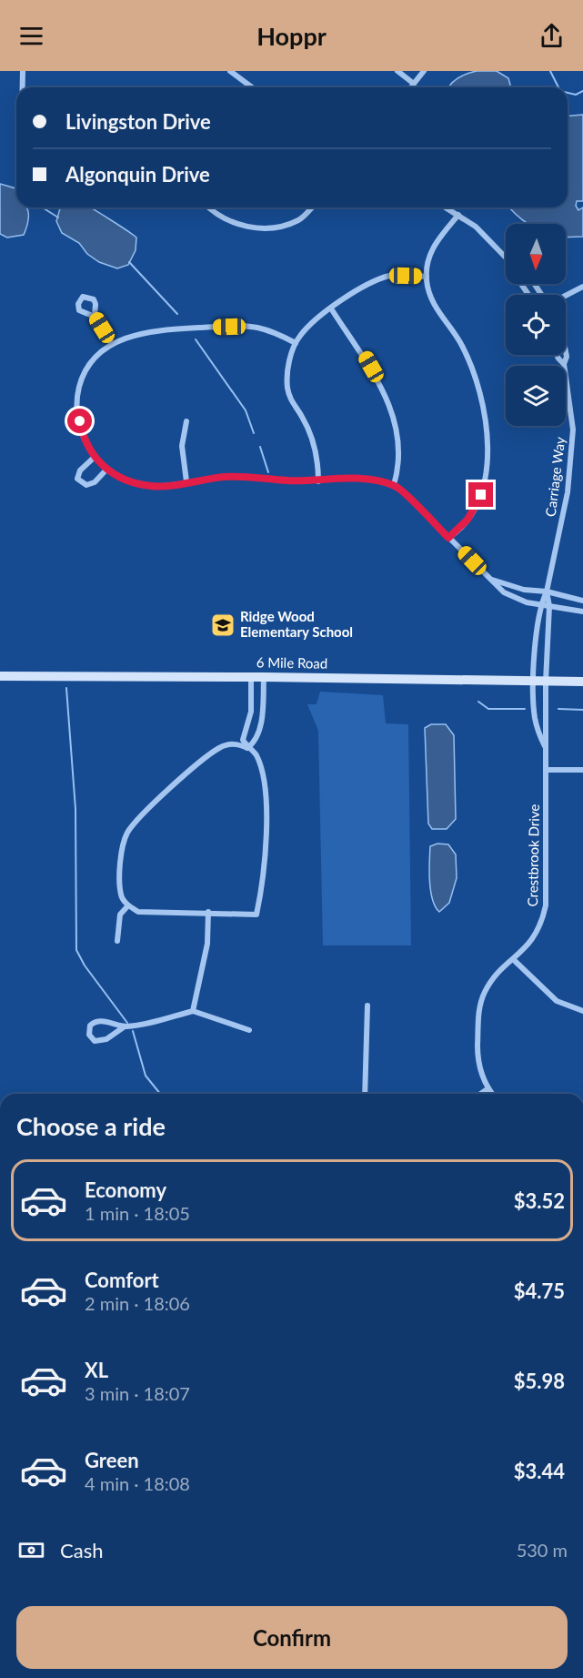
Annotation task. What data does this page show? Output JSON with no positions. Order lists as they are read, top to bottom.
{
  "streets": {
    "street": ["Carriage Way", "6 Mile Road", "Crestbrook Drive"]
  },
  "crossings": [
    ["Carriage Way", "6 Mile Road"],
    ["Carriage Way", "Crestbrook Drive"],
    ["6 Mile Road", "Crestbrook Drive"]
  ],
  "places": {
    "school or university": ["Ridge Wood Elementary School"]
  },
  "north": "bottom",
  "page": {
    "header": "Hoppr",
    "banner": ["Livingston Drive", "Algonquin Drive"],
    "heading": "Choose a ride",
    "list": [
      {
        "name": "Economy",
        "note": "1 min · 18:05",
        "value": "$3.52"
      },
      {
        "name": "Comfort",
        "note": "2 min · 18:06",
        "value": "$4.75"
      },
      {
        "name": "XL",
        "note": "3 min · 18:07",
        "value": "$5.98"
      },
      {
        "name": "Green",
        "note": "4 min · 18:08",
        "value": "$3.44"
      }
    ],
    "pay": ["Cash", "530 m"],
    "buttons": "Confirm"
  }
}
